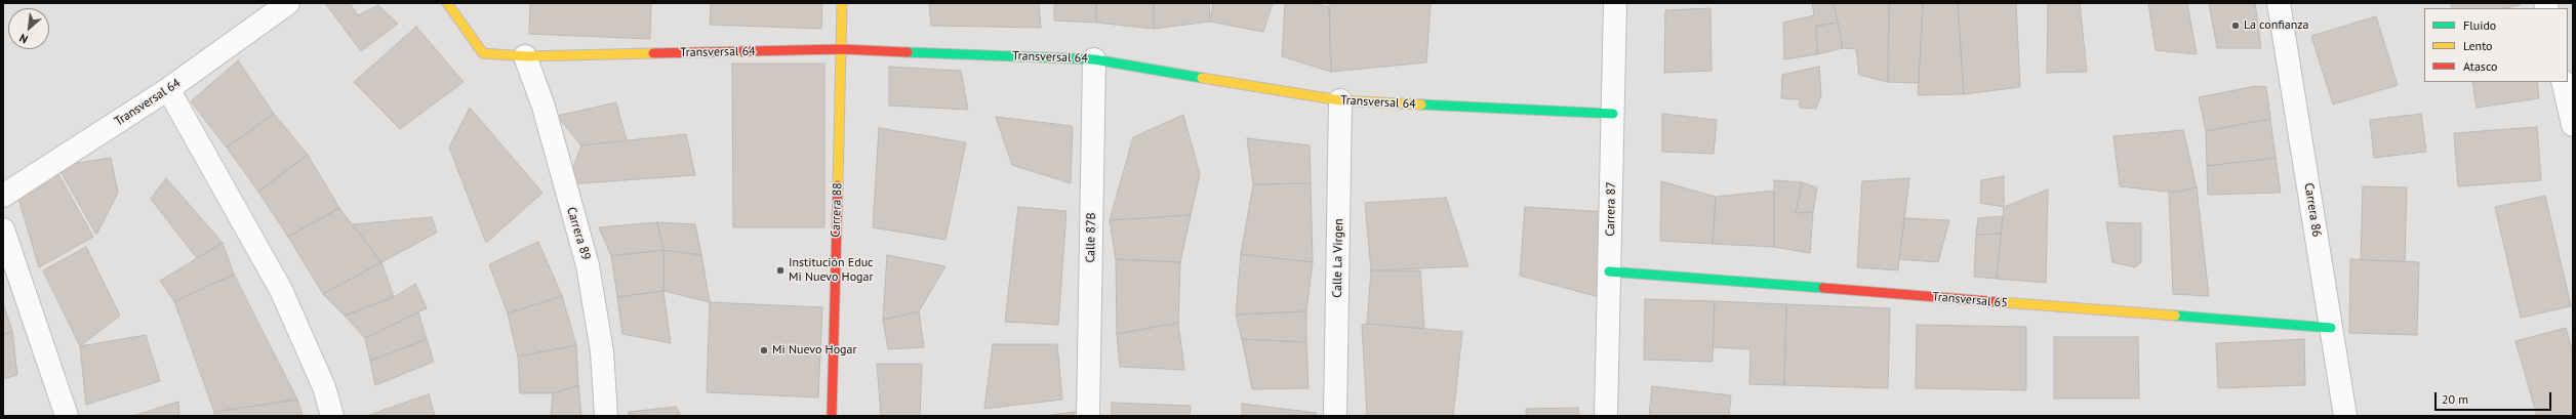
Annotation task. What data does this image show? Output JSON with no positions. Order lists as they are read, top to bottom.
{
  "streets": {
    "street": [
      "Transversal 64",
      "Carrera 87",
      "Carrera 88",
      "Carrera 86",
      "Carrera 89",
      "Calle 87B",
      "Calle La Virgen",
      "Transversal 65"
    ]
  },
  "crossings": [
    ["Transversal 64", "Carrera 87"],
    ["Transversal 64", "Carrera 88"],
    ["Transversal 64", "Carrera 89"],
    ["Transversal 64", "Calle 87B"],
    ["Transversal 64", "Calle La Virgen"],
    ["Carrera 87", "Transversal 65"],
    ["Carrera 86", "Transversal 65"]
  ],
  "places": ["La confianza", "Institución Educ Mi Nuevo Hogar", "Mi Nuevo Hogar"],
  "legend": ["Fluido", "Lento", "Atasco"],
  "scale_bar": "20 m",
  "north": "bottom left"
}
